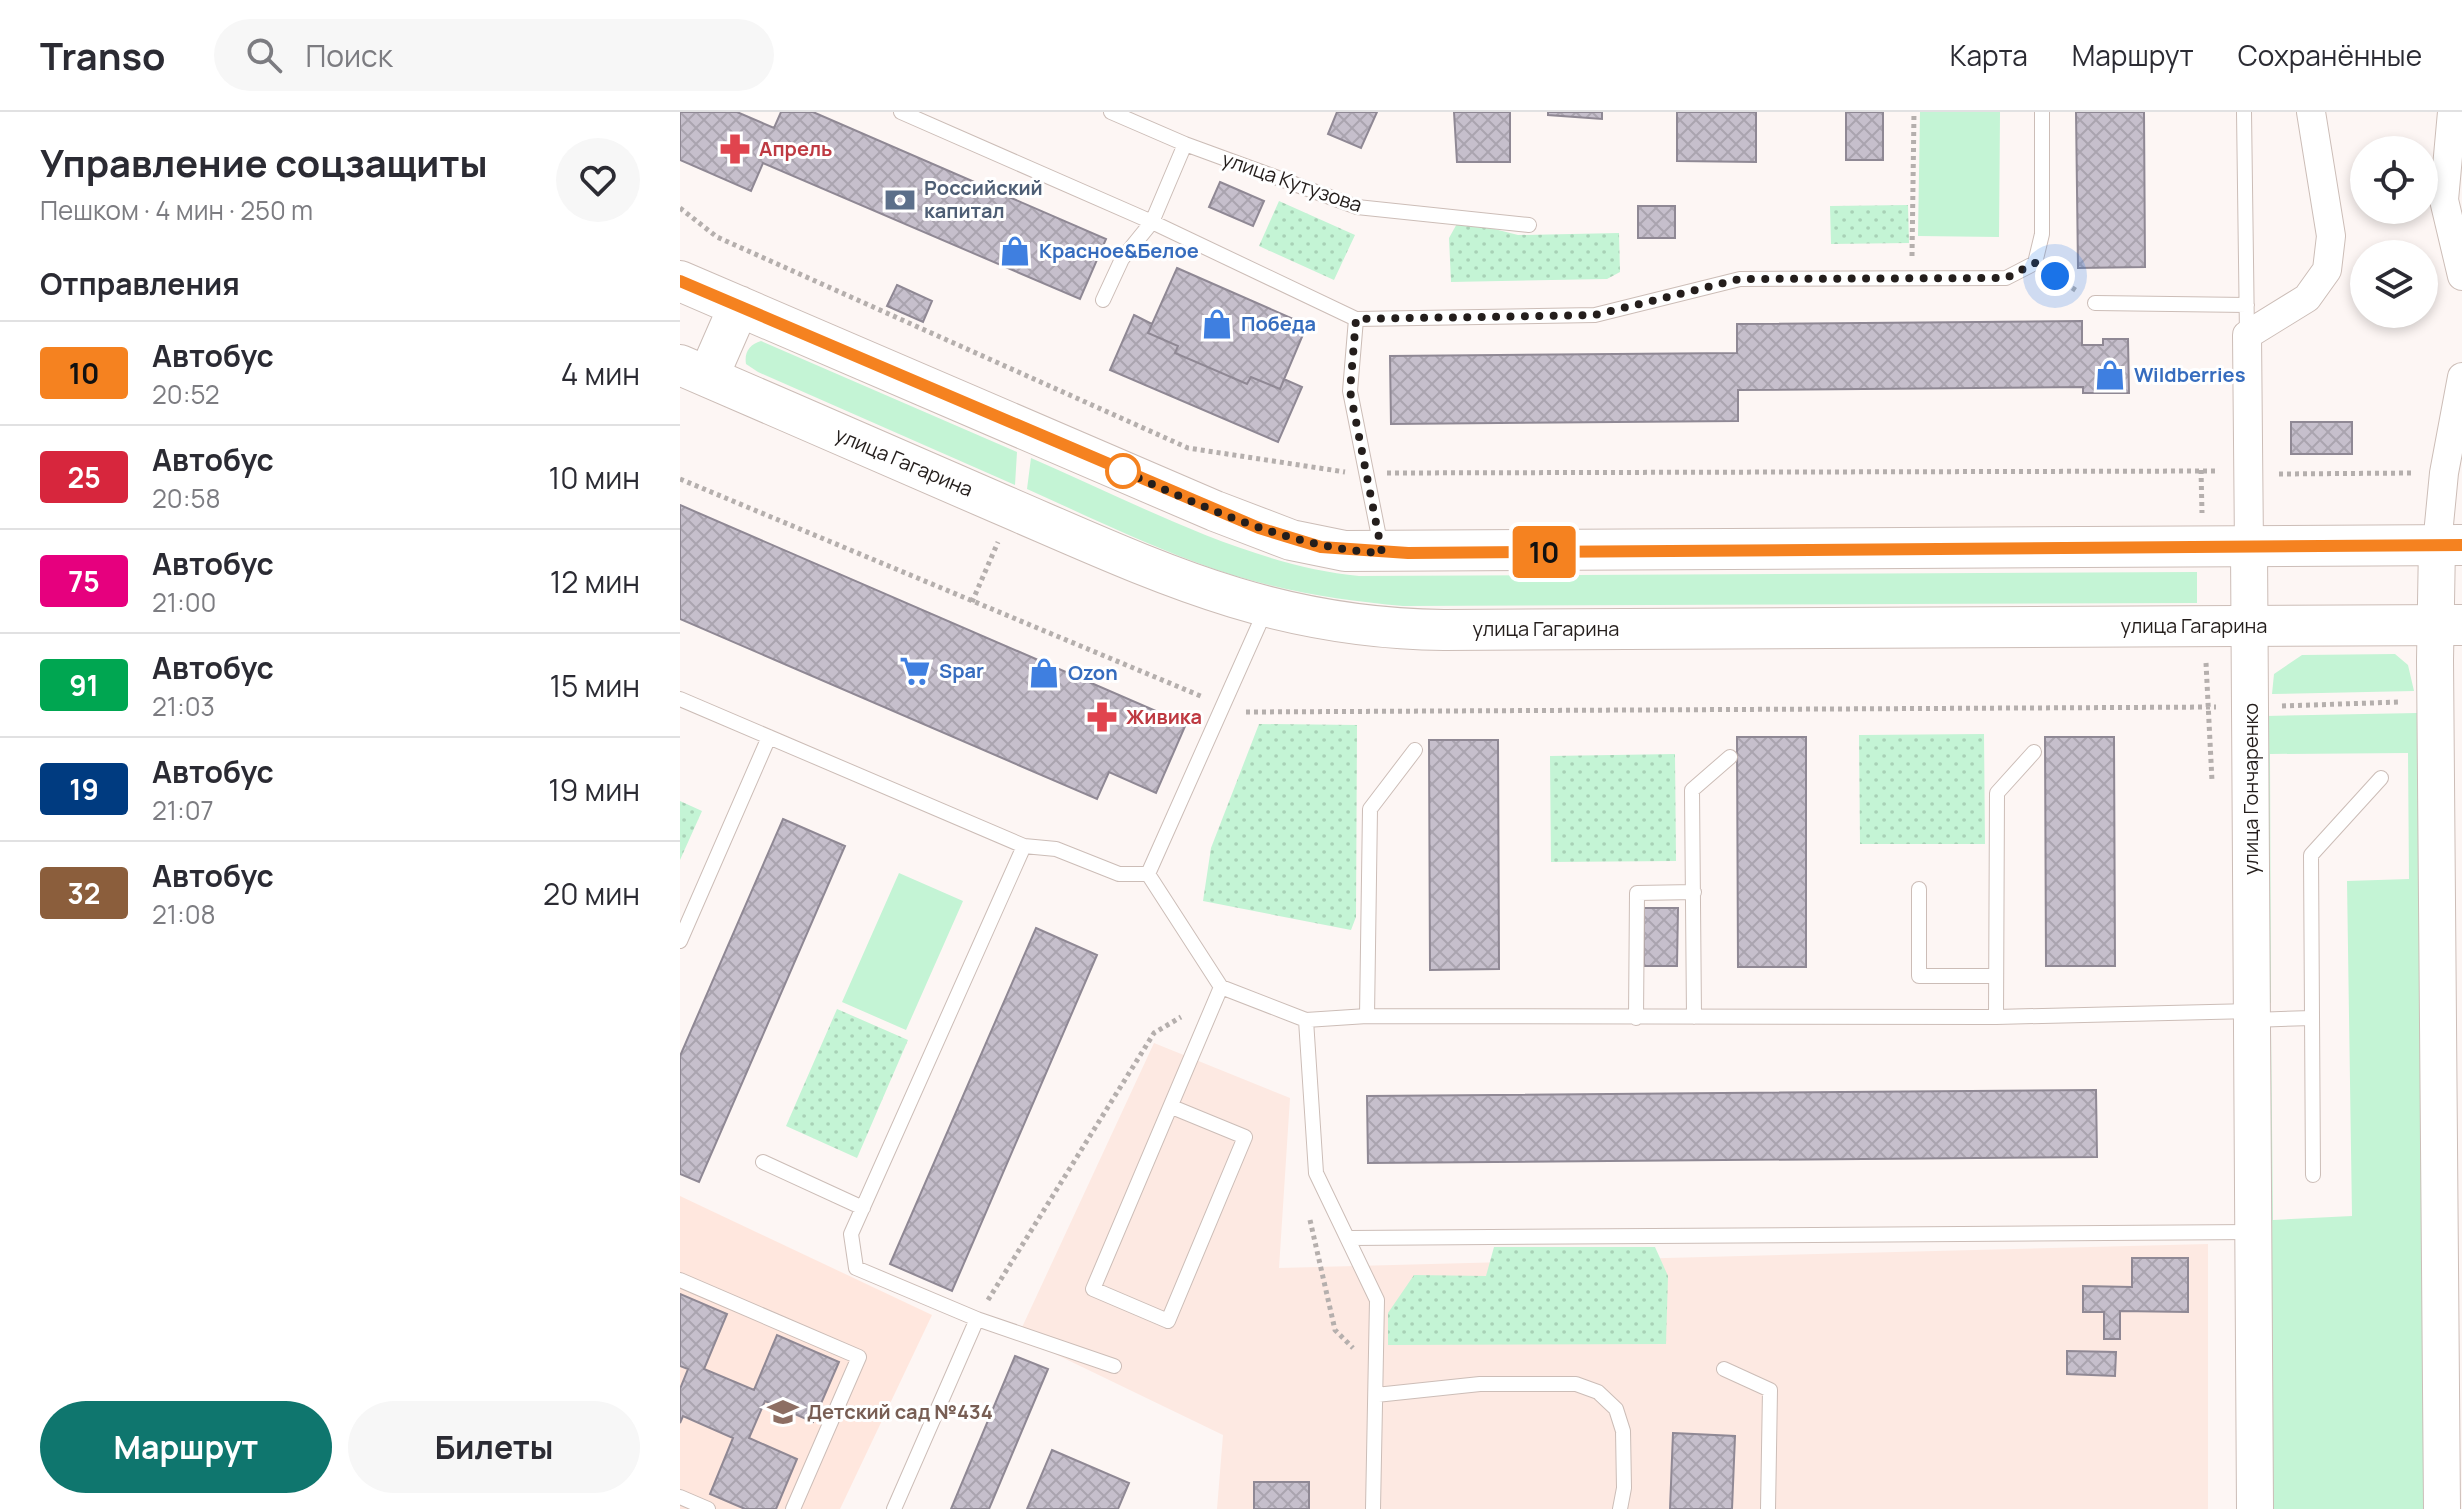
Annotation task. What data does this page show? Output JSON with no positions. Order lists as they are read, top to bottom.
{
  "streets": {
    "main road": ["улица Гагарина"],
    "street": ["улица Гончаренко"],
    "lane": ["улица Кутузова"]
  },
  "crossings": [
    ["улица Гагарина", "улица Гончаренко"]
  ],
  "places": {
    "pharmacy": ["Апрель", "Живика"],
    "bank": ["Российский капитал"],
    "shop": [
      "Красное&Белое",
      "Победа",
      "Wildberries",
      "Ozon"
    ],
    "supermarket": ["Spar"],
    "school or university": ["Детский сад №434"]
  },
  "lines": ["bus line 10"],
  "page": {
    "header": "Transo",
    "search": "Поиск",
    "nav": ["Карта", "Маршрут", "Сохранённые"],
    "heading": [
      ["Управление соцзащиты", "Пешком · 4 мин · 250 m"],
      "Отправления"
    ],
    "on_map": "10",
    "list": [
      {
        "mark": "10",
        "name": "Автобус",
        "note": "20:52",
        "value": "4 мин"
      },
      {
        "mark": "25",
        "name": "Автобус",
        "note": "20:58",
        "value": "10 мин"
      },
      {
        "mark": "75",
        "name": "Автобус",
        "note": "21:00",
        "value": "12 мин"
      },
      {
        "mark": "91",
        "name": "Автобус",
        "note": "21:03",
        "value": "15 мин"
      },
      {
        "mark": "19",
        "name": "Автобус",
        "note": "21:07",
        "value": "19 мин"
      },
      {
        "mark": "32",
        "name": "Автобус",
        "note": "21:08",
        "value": "20 мин"
      }
    ],
    "buttons": ["Маршрут", "Билеты"]
  }
}
